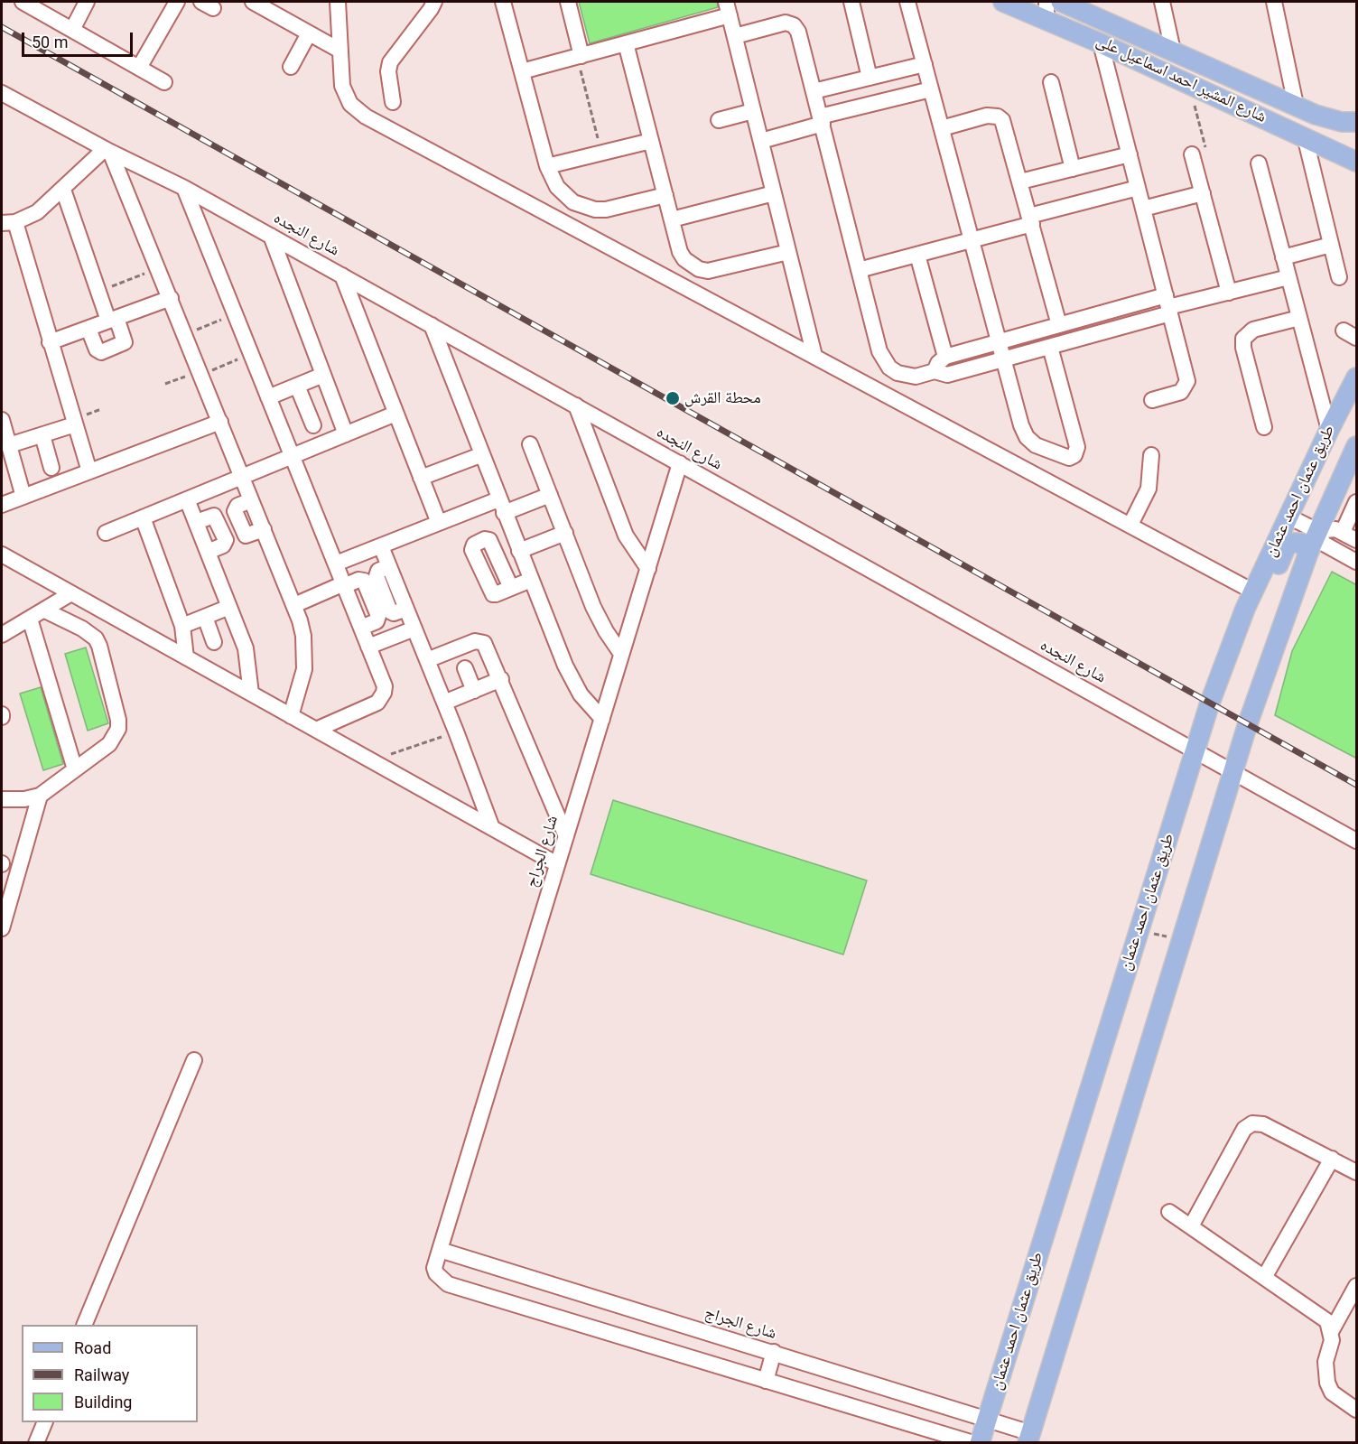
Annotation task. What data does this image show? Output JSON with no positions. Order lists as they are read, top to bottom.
{
  "streets": {
    "main road": ["شارع المشير احمد اسماعيل على", "طريق عثمان احمد عثمان"],
    "street": ["شارع النجده", "شارع الجراج"]
  },
  "crossings": [
    ["شارع النجده", "طريق عثمان احمد عثمان"],
    ["شارع النجده", "شارع الجراج"],
    ["طريق عثمان احمد عثمان", "شارع الجراج"]
  ],
  "places": ["محطة القرش"],
  "legend": ["Road", "Railway", "Building"],
  "scale_bar": "50 m"
}
